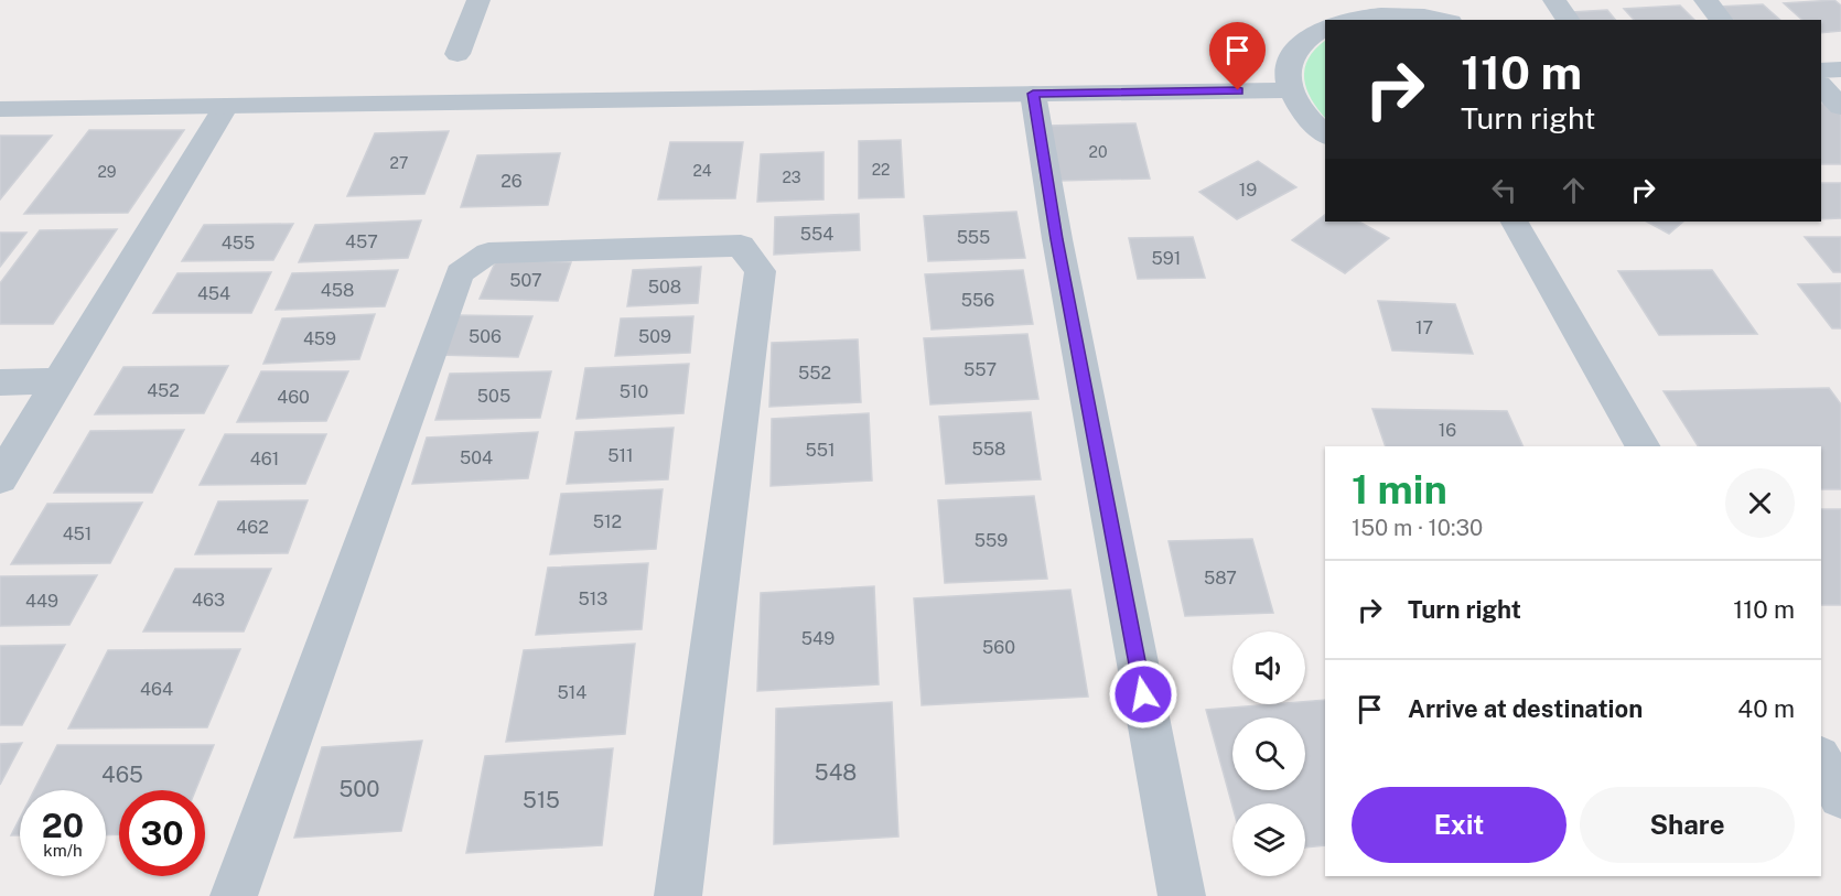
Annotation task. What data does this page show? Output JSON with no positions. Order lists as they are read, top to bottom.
{
  "house_numbers": [
    "20",
    "27",
    "22",
    "24",
    "29",
    "23",
    "26",
    "19",
    "554",
    "555",
    "457",
    "455",
    "591",
    "507",
    "508",
    "458",
    "454",
    "556",
    "17",
    "506",
    "509",
    "459",
    "557",
    "552",
    "452",
    "510",
    "505",
    "460",
    "16",
    "558",
    "551",
    "511",
    "504",
    "461",
    "512",
    "462",
    "451",
    "559",
    "587",
    "513",
    "463",
    "449",
    "549",
    "560",
    "464",
    "514",
    "548",
    "465",
    "500",
    "515"
  ],
  "page": {
    "turn": ["110 m", "Turn right"],
    "heading": ["1 min", "150 m · 10:30"],
    "list": [
      {
        "name": "Turn right",
        "value": "110 m"
      },
      {
        "name": "Arrive at destination",
        "value": "40 m"
      }
    ],
    "buttons": ["Exit", "Share"],
    "speed": "20 km/h",
    "limit": "30"
  }
}
